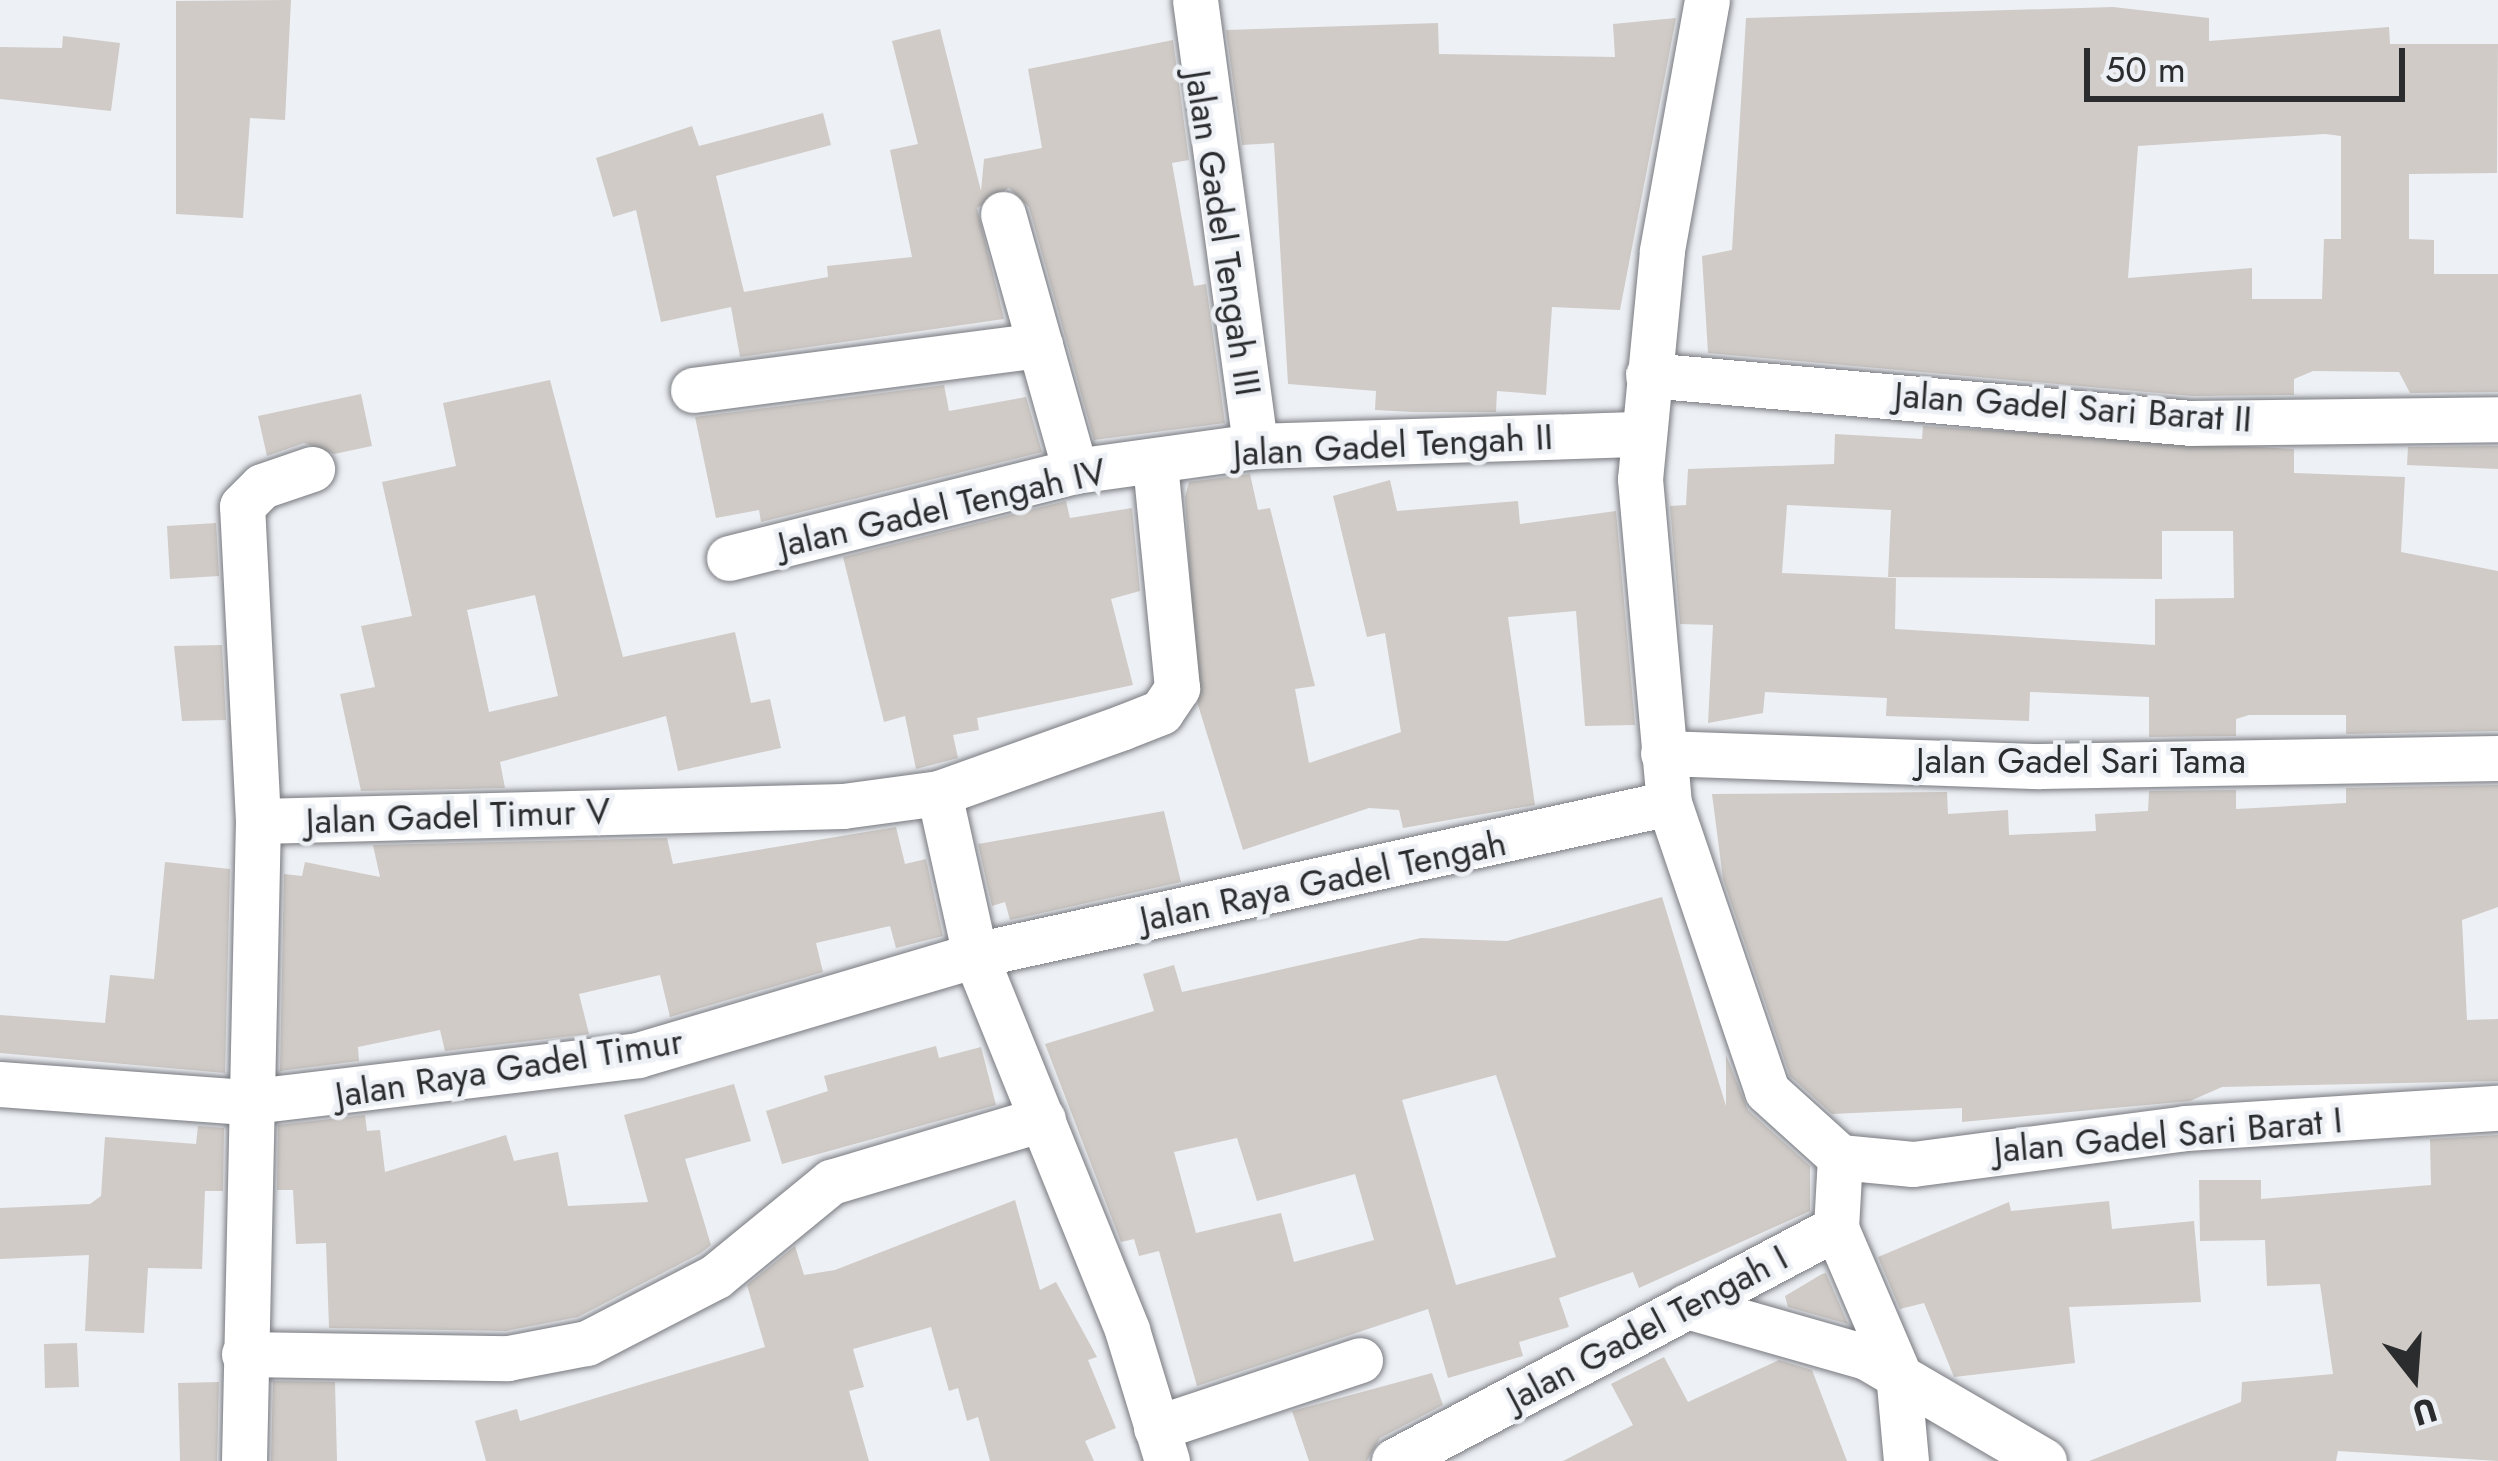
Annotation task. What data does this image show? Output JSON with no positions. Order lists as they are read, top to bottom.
{
  "streets": {
    "street": [
      "Jalan Gadel Tengah III",
      "Jalan Gadel Sari Barat II",
      "Jalan Gadel Tengah II",
      "Jalan Gadel Tengah IV",
      "Jalan Gadel Sari Tama",
      "Jalan Gadel Timur V",
      "Jalan Raya Gadel Tengah",
      "Jalan Raya Gadel Timur",
      "Jalan Gadel Sari Barat I",
      "Jalan Gadel Tengah I"
    ]
  },
  "crossings": [
    ["Jalan Gadel Tengah III", "Jalan Gadel Tengah II"],
    ["Jalan Gadel Tengah II", "Jalan Gadel Tengah IV"],
    ["Jalan Gadel Timur V", "Jalan Raya Gadel Timur"],
    ["Jalan Raya Gadel Tengah", "Jalan Raya Gadel Timur"]
  ],
  "scale_bar": "50 m",
  "north": "bottom"
}
